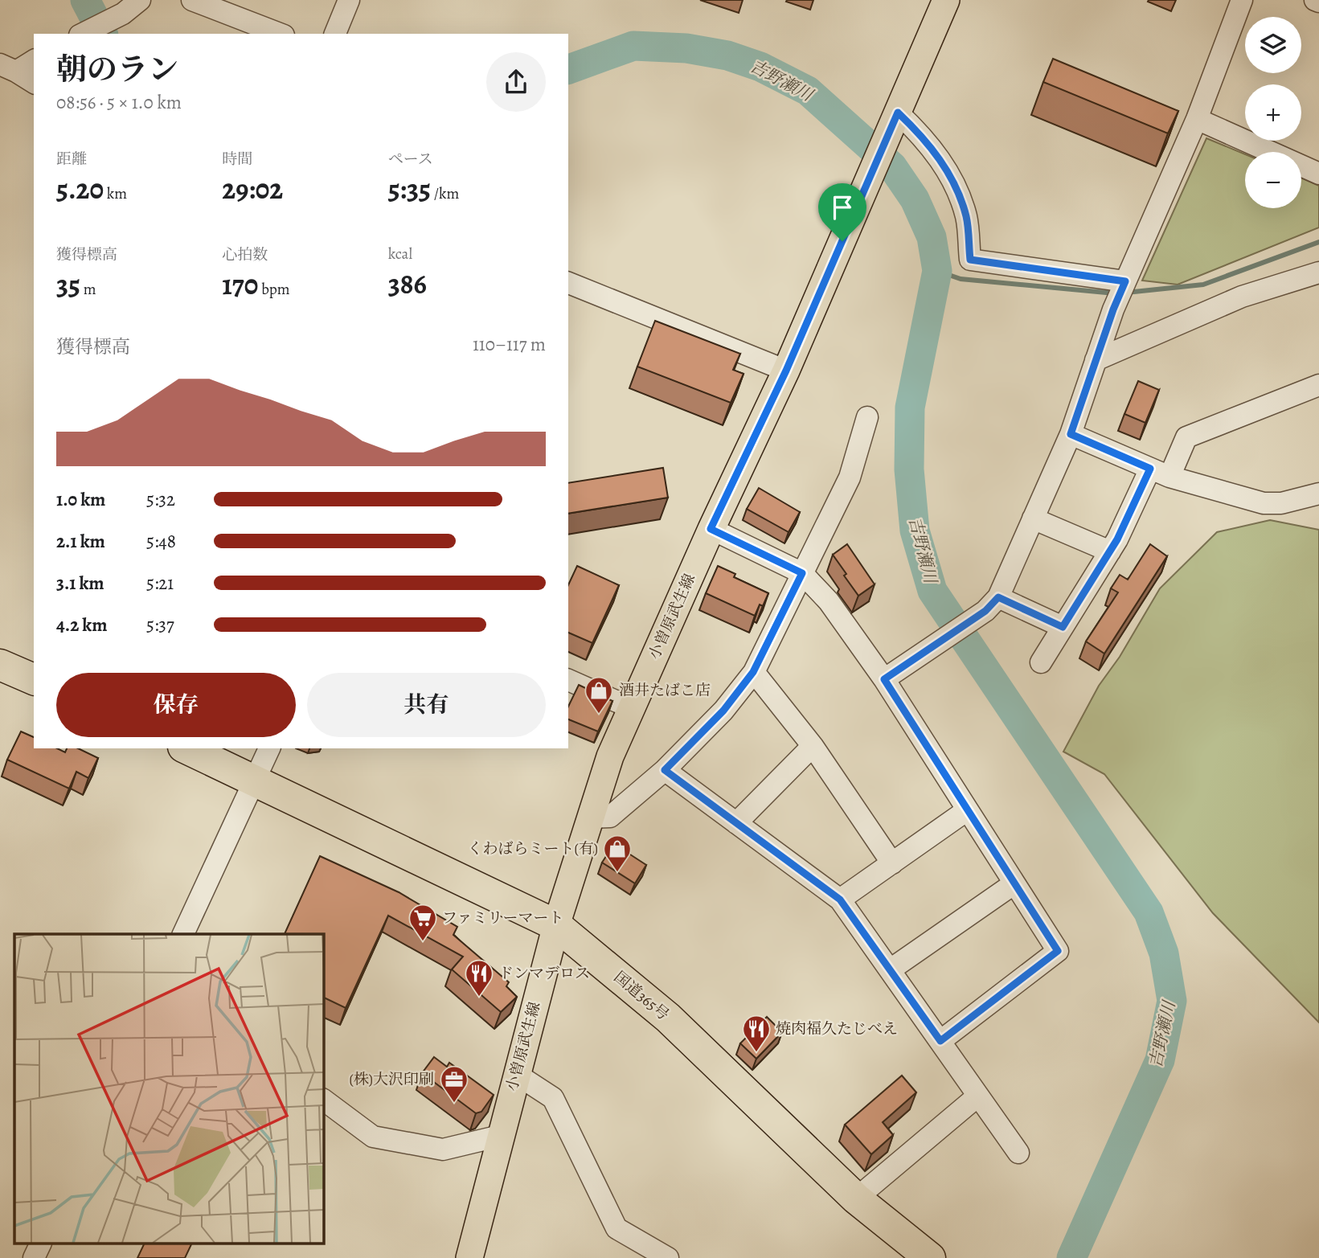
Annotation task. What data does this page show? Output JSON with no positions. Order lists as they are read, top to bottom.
{
  "streets": {
    "highway": ["国道365号"],
    "main road": ["小曽原武生線"]
  },
  "crossings": [
    ["小曽原武生線", "国道365号"]
  ],
  "water": ["吉野瀬川"],
  "places": {
    "shop": ["酒井たばこ店", "くわばらミート(有)"],
    "supermarket": ["ファミリーマート"],
    "restaurant": ["ドンマデロス", "焼肉福久たじべえ"],
    "office": ["(株)大沢印刷"]
  },
  "page": {
    "map_buttons": ["+", "−"],
    "heading": ["朝のラン", "08:56 · 5 × 1.0 km"],
    "stats": [
      ["距離", "5.20 km"],
      ["時間", "29:02"],
      ["ペース", "5:35 /km"],
      ["獲得標高", "35 m"],
      ["心拍数", "170 bpm"],
      ["kcal", "386"]
    ],
    "chart": ["獲得標高", "110–117 m"],
    "list": [
      {
        "name": "1.0 km",
        "note": "5:32"
      },
      {
        "name": "2.1 km",
        "note": "5:48"
      },
      {
        "name": "3.1 km",
        "note": "5:21"
      },
      {
        "name": "4.2 km",
        "note": "5:37"
      }
    ],
    "buttons": ["保存", "共有"]
  }
}
